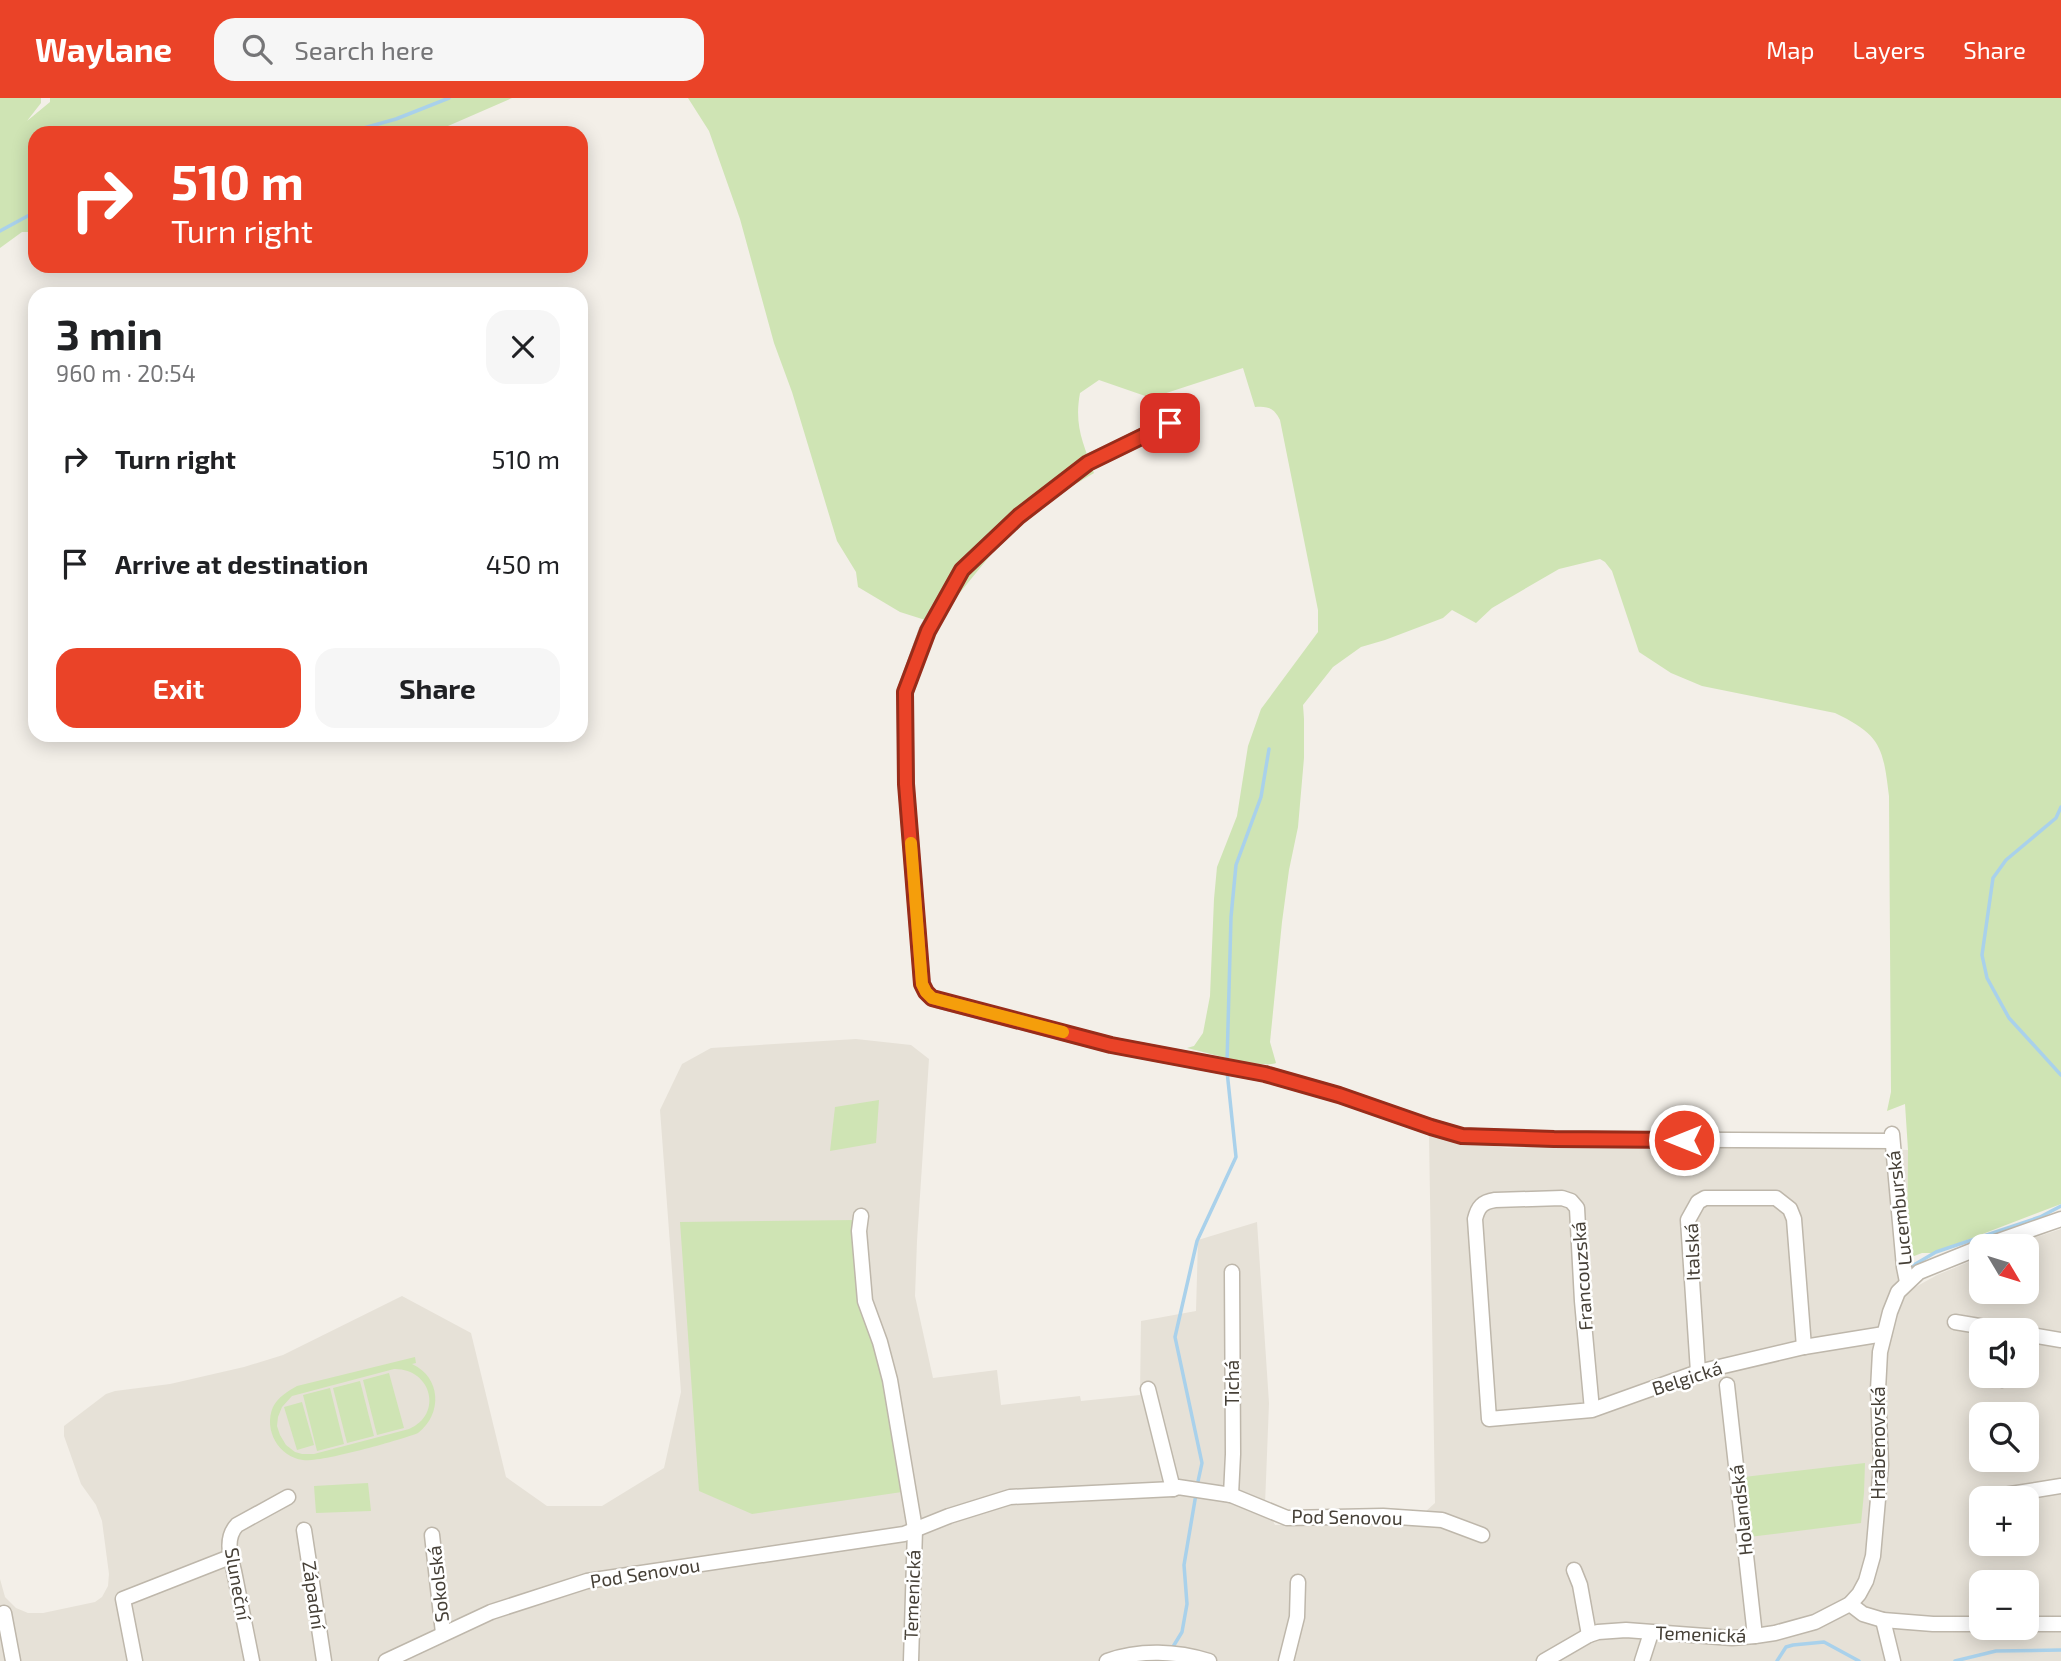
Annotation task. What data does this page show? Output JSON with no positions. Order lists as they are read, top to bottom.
{
  "streets": {
    "street": [
      "Lucemburská",
      "Italská",
      "Francouzská",
      "Belgická",
      "Tichá",
      "Hrabenovská",
      "Holandská",
      "Pod Senovou",
      "Sluneční",
      "Sokolská",
      "Západní",
      "Temenická"
    ]
  },
  "crossings": [
    ["Lucemburská", "Hrabenovská"],
    ["Italská", "Belgická"],
    ["Francouzská", "Belgická"],
    ["Belgická", "Hrabenovská"],
    ["Tichá", "Pod Senovou"],
    ["Hrabenovská", "Temenická"],
    ["Holandská", "Temenická"],
    ["Pod Senovou", "Sokolská"],
    ["Pod Senovou", "Temenická"]
  ],
  "north": "bottom right",
  "page": {
    "header": "Waylane",
    "search": "Search here",
    "nav": ["Map", "Layers", "Share"],
    "turn": ["510 m", "Turn right"],
    "heading": ["3 min", "960 m · 20:54"],
    "list": [
      {
        "name": "Turn right",
        "value": "510 m"
      },
      {
        "name": "Arrive at destination",
        "value": "450 m"
      }
    ],
    "buttons": ["Exit", "Share"],
    "map_buttons": ["+", "−"]
  }
}
